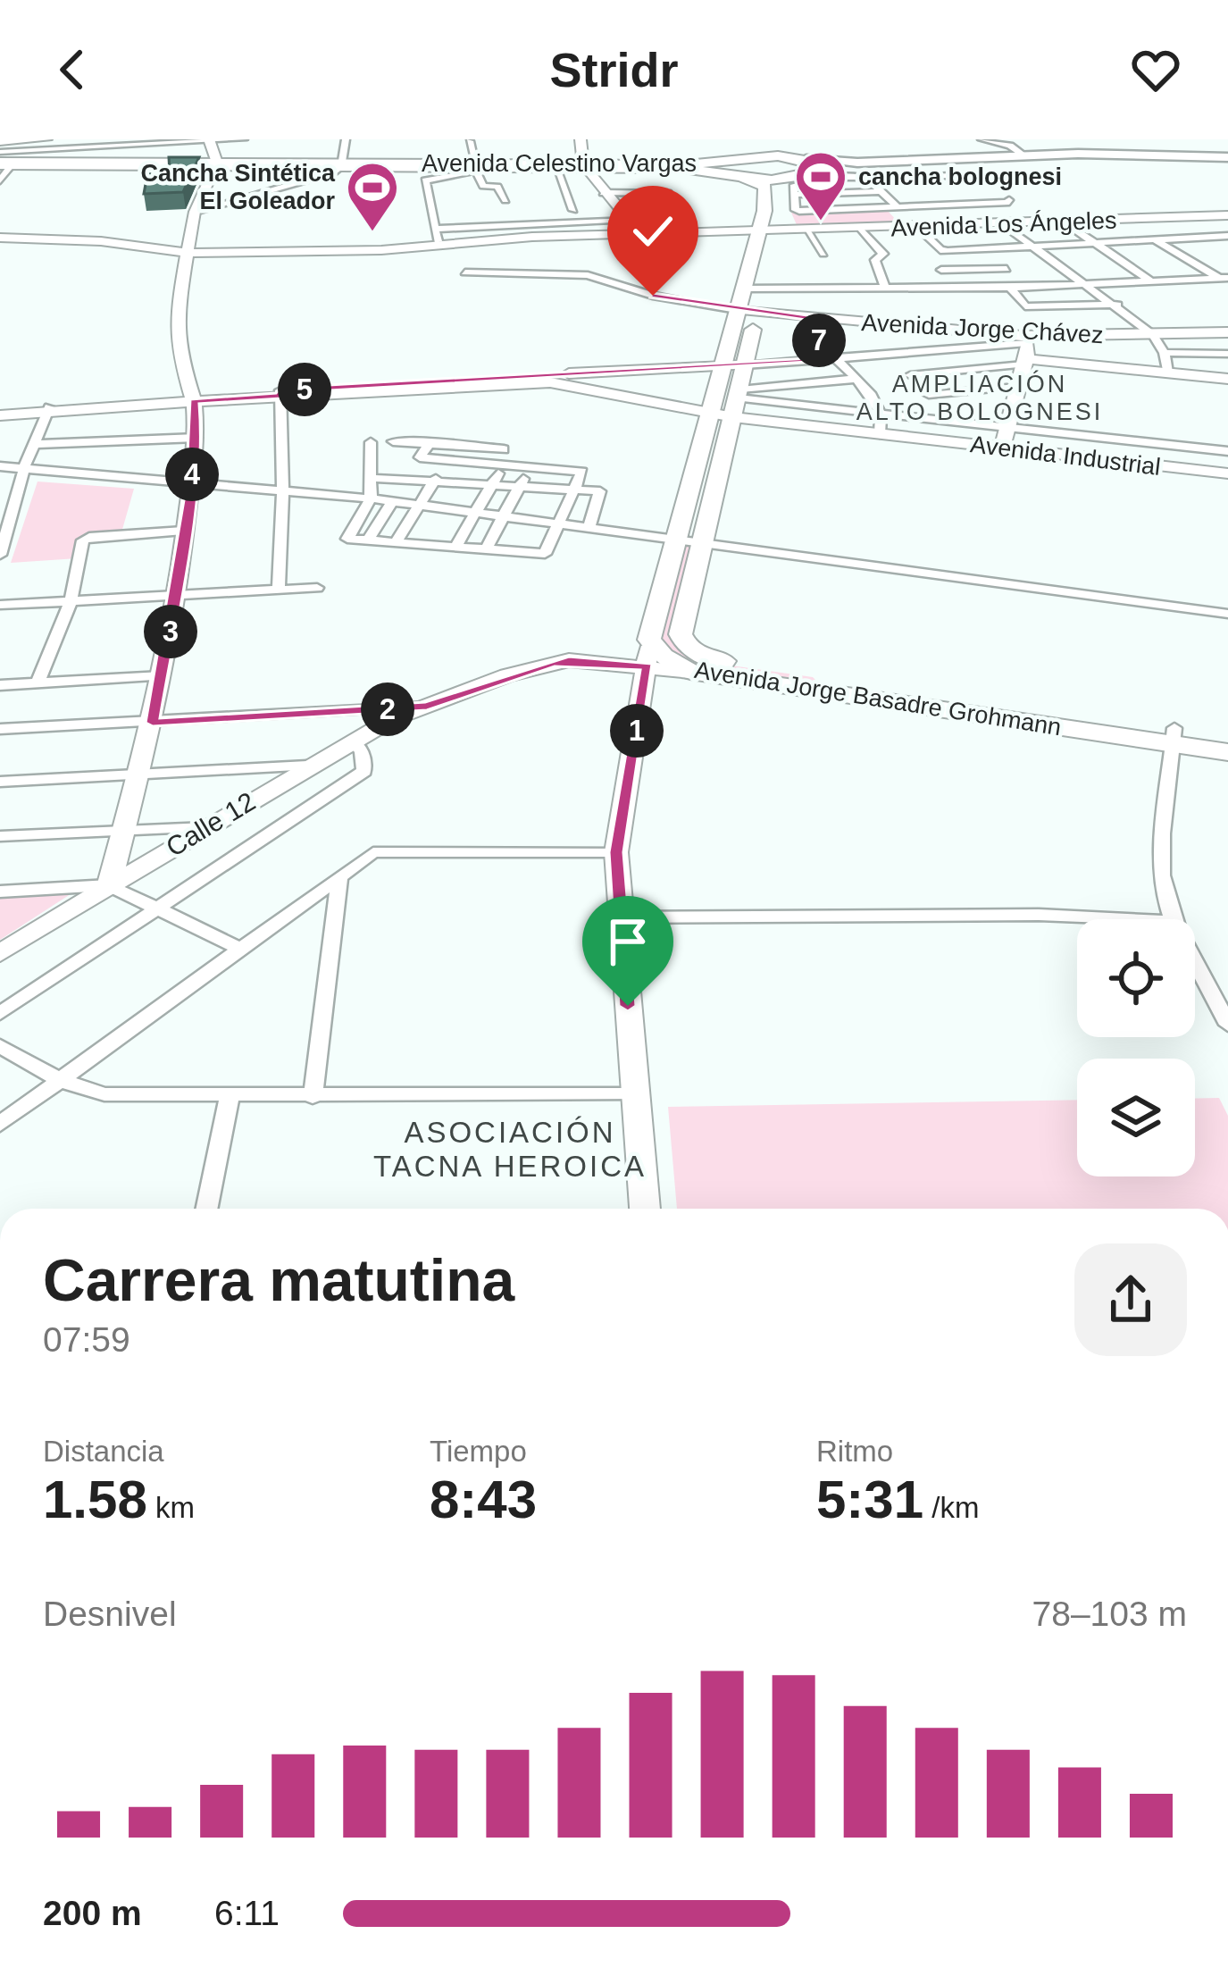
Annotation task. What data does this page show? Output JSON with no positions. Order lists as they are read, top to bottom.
{
  "streets": {
    "highway": ["Avenida Celestino Vargas", "Avenida Jorge Basadre Grohmann"],
    "street": [
      "Avenida Los Ángeles",
      "Avenida Jorge Chávez",
      "Avenida Industrial",
      "Calle 12"
    ]
  },
  "crossings": [
    ["Avenida Los Ángeles", "Avenida Jorge Basadre Grohmann"],
    ["Avenida Jorge Chávez", "Avenida Jorge Basadre Grohmann"],
    ["Avenida Industrial", "Avenida Jorge Basadre Grohmann"],
    ["Avenida Jorge Basadre Grohmann", "Calle 12"]
  ],
  "districts": ["AMPLIACIÓN ALTO BOLOGNESI", "ASOCIACIÓN TACNA HEROICA"],
  "places": {
    "sports": ["cancha bolognesi", "Cancha Sintética El Goleador"]
  },
  "page": {
    "header": "Stridr",
    "pins": [
      "7",
      "5",
      "4",
      "3",
      "2",
      "1"
    ],
    "heading": ["Carrera matutina", "07:59"],
    "stats": [
      ["Distancia", "1.58 km"],
      ["Tiempo", "8:43"],
      ["Ritmo", "5:31 /km"]
    ],
    "chart": ["Desnivel", "78–103 m"],
    "list": [
      {
        "name": "200 m",
        "note": "6:11"
      }
    ]
  }
}
